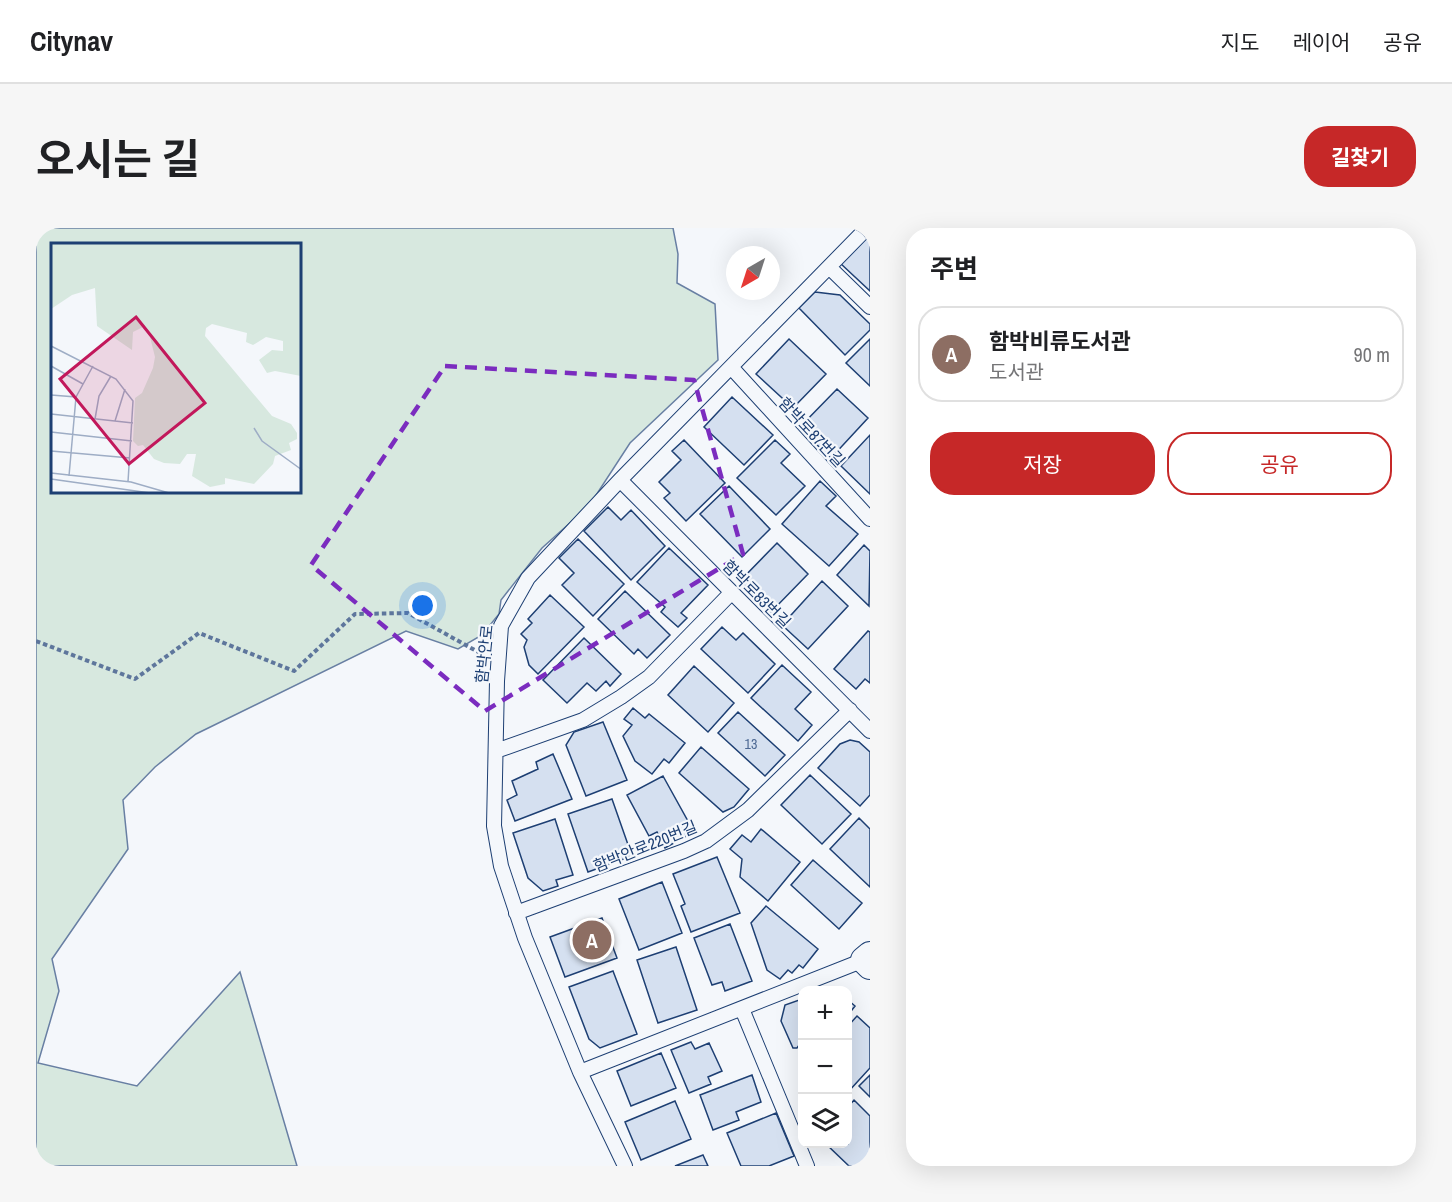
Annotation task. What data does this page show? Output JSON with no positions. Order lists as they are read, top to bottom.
{
  "streets": {
    "lane": [
      "함박로87번길",
      "함박로83번길",
      "함박안로",
      "함박안로220번길"
    ]
  },
  "crossings": [
    ["함박로87번길", "함박안로"],
    ["함박로83번길", "함박안로"],
    ["함박로83번길", "함박안로220번길"],
    ["함박안로", "함박안로220번길"]
  ],
  "house_numbers": ["13"],
  "north": "bottom left",
  "page": {
    "header": "Citynav",
    "nav": ["지도", "레이어", "공유"],
    "title": "오시는 길",
    "buttons": [
      "길찾기",
      ["저장", "공유"]
    ],
    "heading": "주변",
    "list": [
      {
        "mark": "A",
        "name": "함박비류도서관",
        "note": "도서관",
        "value": "90 m"
      }
    ],
    "pins": "A",
    "map_buttons": ["+", "−"]
  }
}
